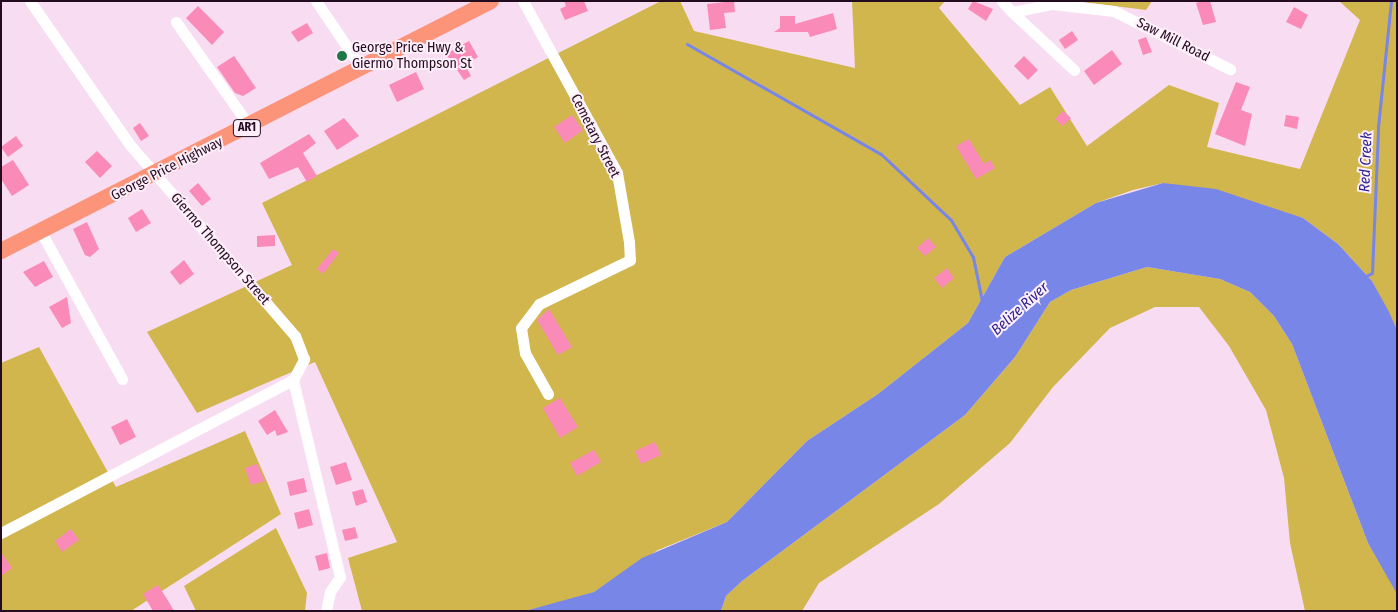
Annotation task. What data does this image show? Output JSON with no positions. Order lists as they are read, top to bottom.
{
  "streets": {
    "highway": ["AR1", "George Price Highway"],
    "street": ["Saw Mill Road", "Cemetary Street", "Gíermo Thompson Street"]
  },
  "crossings": [
    ["George Price Highway", "Gíermo Thompson Street"]
  ],
  "water": ["Red Creek", "Belize River"],
  "places": ["George Price Hwy & Giermo Thompson St"]
}
